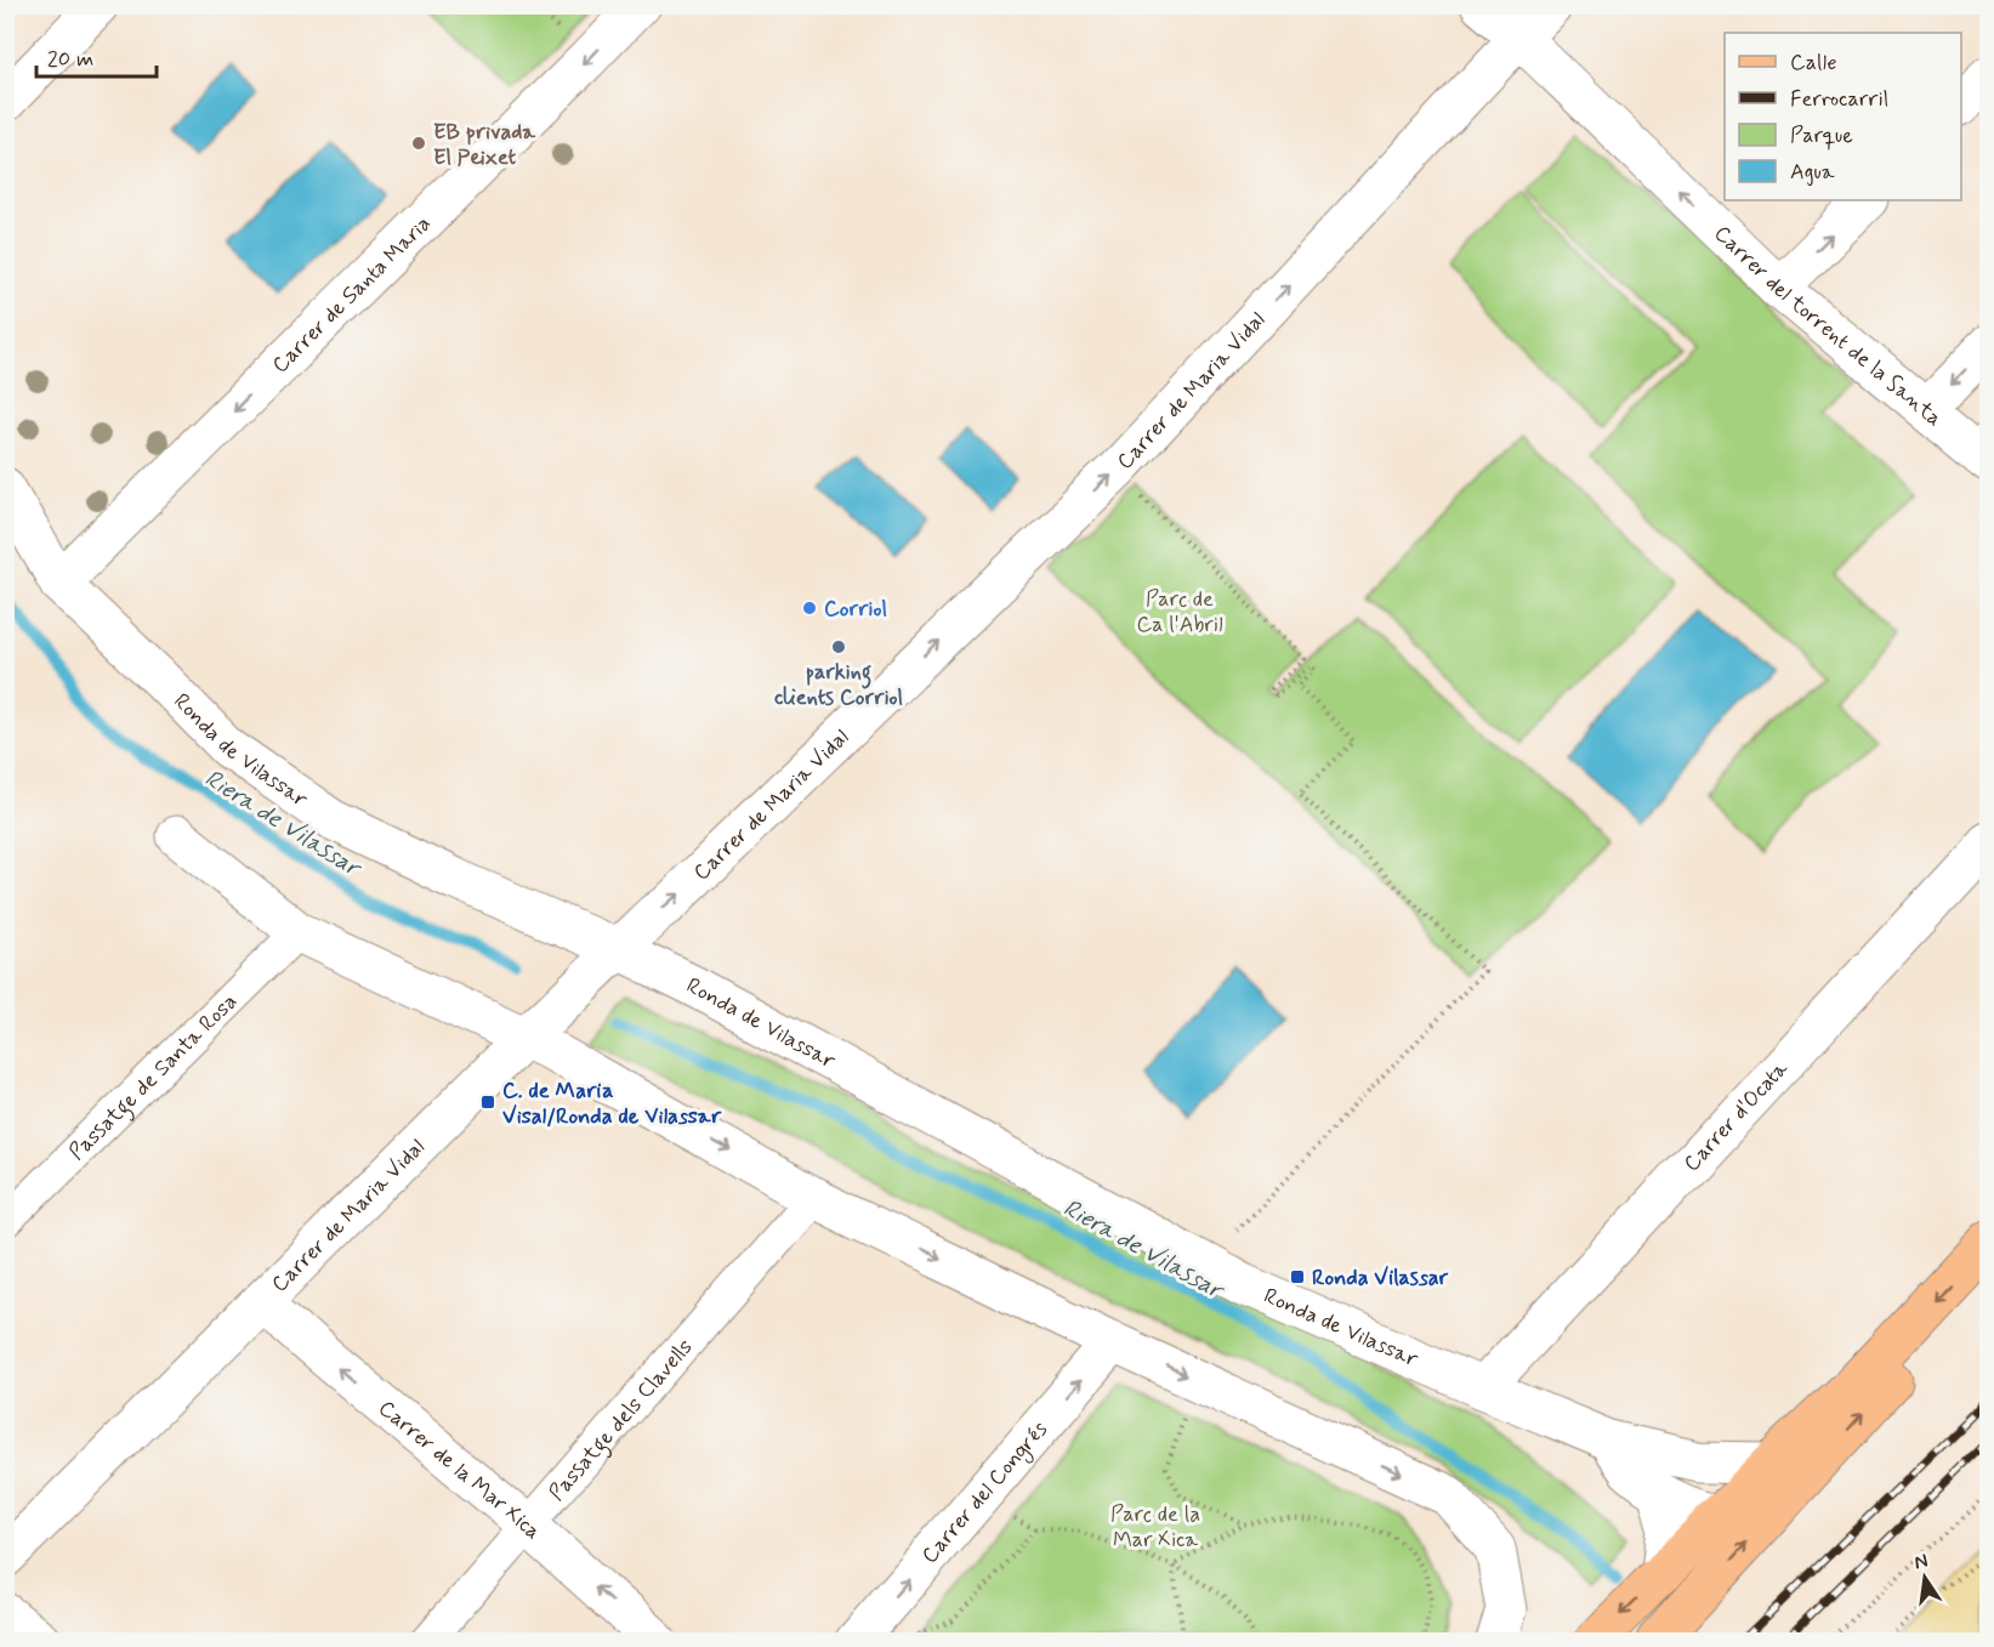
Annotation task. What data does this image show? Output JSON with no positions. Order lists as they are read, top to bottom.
{
  "streets": {
    "street": [
      "Carrer de Santa Maria",
      "Carrer del torrent de la Santa",
      "Carrer de Maria Vidal",
      "Ronda de Vilassar",
      "Passatge de Santa Rosa",
      "Carrer d'Ocata",
      "Passatge dels Clavells",
      "Carrer de la Mar Xica",
      "Carrer del Congrés"
    ]
  },
  "crossings": [
    ["Carrer de Santa Maria", "Ronda de Vilassar"],
    ["Carrer del torrent de la Santa", "Carrer de Maria Vidal"],
    ["Carrer de Maria Vidal", "Ronda de Vilassar"],
    ["Carrer de Maria Vidal", "Carrer de la Mar Xica"],
    ["Ronda de Vilassar", "Carrer d'Ocata"],
    ["Passatge dels Clavells", "Carrer de la Mar Xica"]
  ],
  "one_way": [
    "Carrer de Santa Maria",
    "Carrer del torrent de la Santa",
    "Carrer de Maria Vidal",
    "Carrer de la Mar Xica",
    "Carrer del Congrés"
  ],
  "water": ["Riera de Vilassar"],
  "parks": ["Parc de Ca l'Abril", "Parc de la Mar Xica"],
  "places": {
    "other": ["EB privada El Peixet", "Corriol", "parking clients Corriol"],
    "transit": ["C. de Maria Visal/Ronda de Vilassar", "Ronda Vilassar"]
  },
  "legend": [
    "Calle",
    "Ferrocarril",
    "Parque",
    "Agua"
  ],
  "scale_bar": "20 m",
  "north": "top"
}
